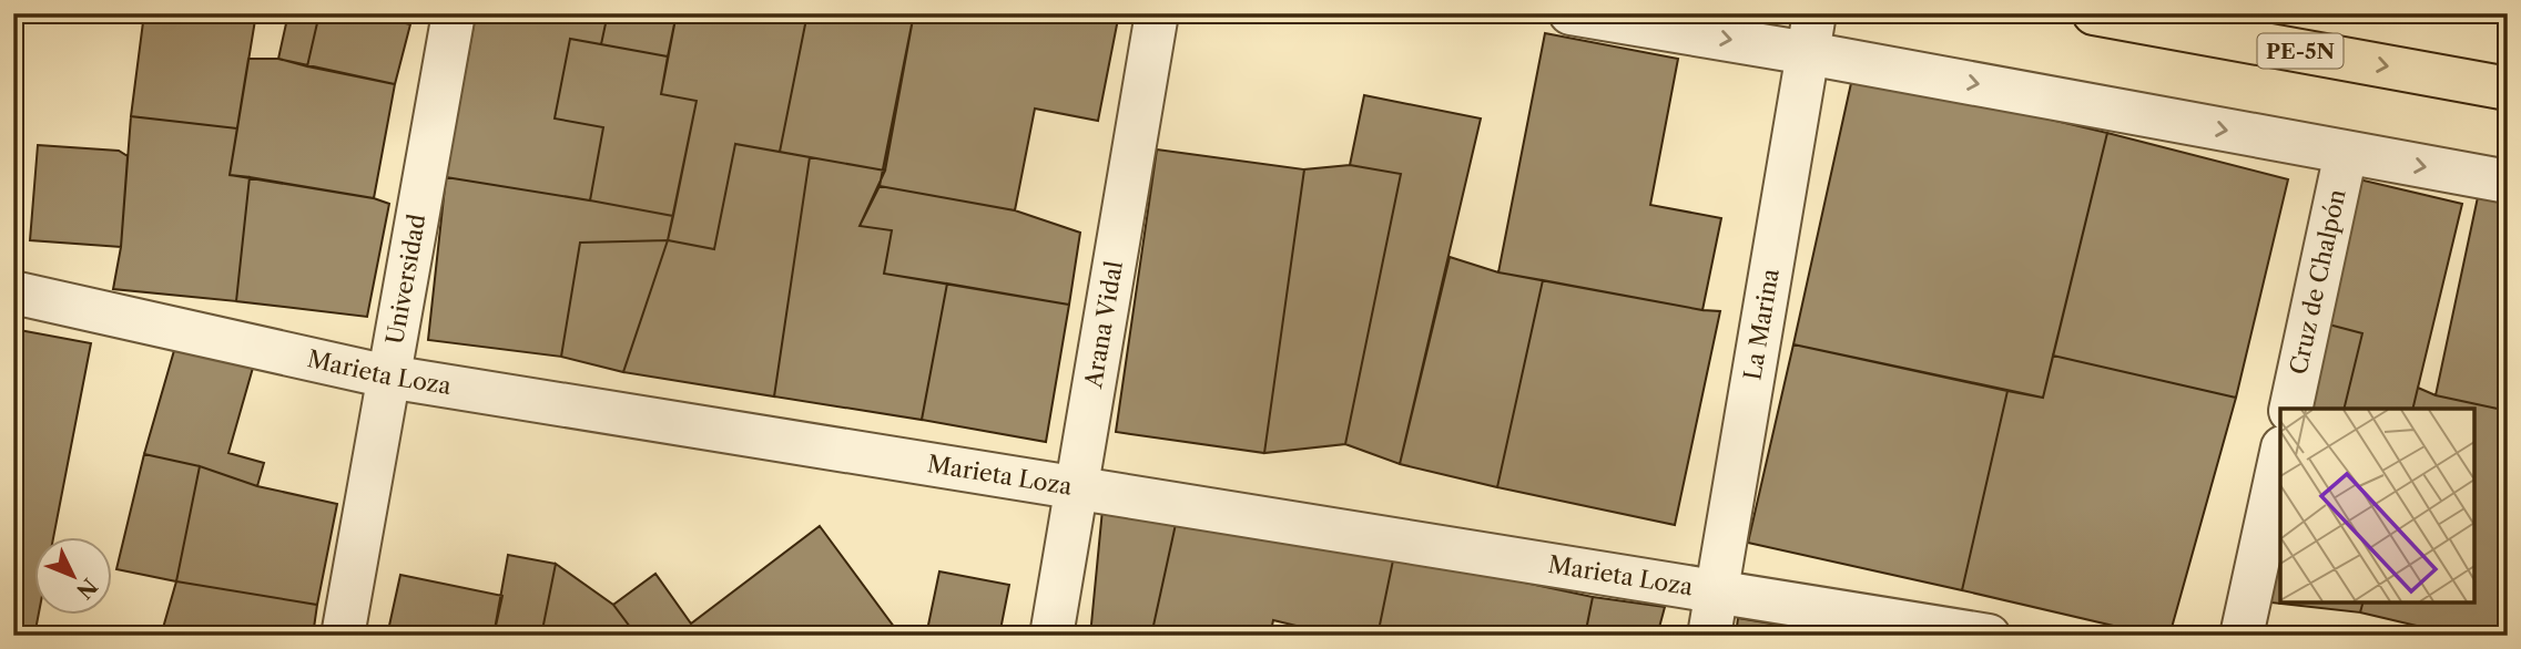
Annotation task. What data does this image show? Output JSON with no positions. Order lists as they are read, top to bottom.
{
  "streets": {
    "highway": ["PE-5N"],
    "street": [
      "Universidad",
      "Cruz de Chalpón",
      "Arana Vidal",
      "La Marina",
      "Marieta Loza"
    ]
  },
  "crossings": [
    ["Universidad", "Marieta Loza"],
    ["Arana Vidal", "Marieta Loza"],
    ["La Marina", "Marieta Loza"]
  ],
  "north": "bottom right"
}
